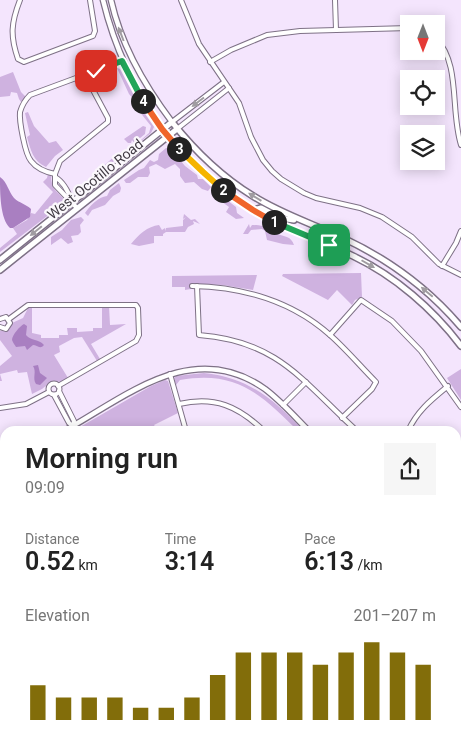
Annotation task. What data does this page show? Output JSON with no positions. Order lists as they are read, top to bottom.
{
  "streets": {
    "main road": ["West Ocotillo Road"]
  },
  "north": "bottom",
  "page": {
    "pins": [
      "4",
      "3",
      "2",
      "1"
    ],
    "heading": ["Morning run", "09:09"],
    "stats": [
      ["Distance", "0.52 km"],
      ["Time", "3:14"],
      ["Pace", "6:13 /km"]
    ],
    "chart": ["Elevation", "201–207 m"]
  }
}
